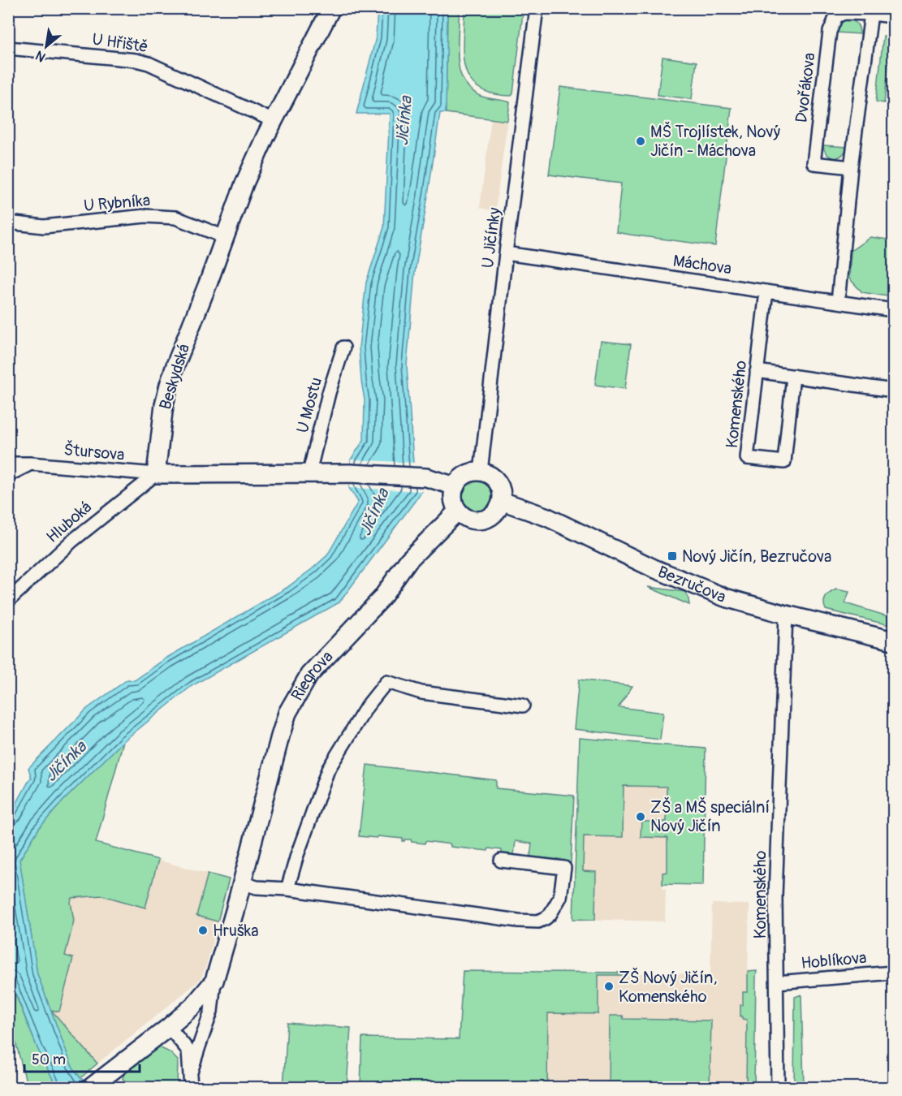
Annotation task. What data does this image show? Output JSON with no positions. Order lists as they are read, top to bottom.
{
  "streets": {
    "street": [
      "U Hřiště",
      "Dvořákova",
      "U Rybníka",
      "U Jičínky",
      "Máchova",
      "Beskydská",
      "Komenského",
      "U Mostu",
      "Štursova",
      "Hluboká",
      "Bezručova",
      "Riegrova",
      "Hoblíkova"
    ]
  },
  "crossings": [
    ["U Hřiště", "Beskydská"],
    ["U Rybníka", "Beskydská"],
    ["U Jičínky", "Máchova"],
    ["U Jičínky", "Bezručova"],
    ["U Jičínky", "Riegrova"],
    ["Máchova", "Komenského"],
    ["Beskydská", "Štursova"],
    ["Beskydská", "Hluboká"],
    ["Komenského", "Bezručova"],
    ["Komenského", "Hoblíkova"],
    ["Štursova", "Hluboká"],
    ["Bezručova", "Riegrova"]
  ],
  "water": ["Jičínka"],
  "places": {
    "other": [
      "MŠ Trojlístek, Nový Jičín - Máchova",
      "ZŠ a MŠ speciální Nový Jičín",
      "Hruška",
      "ZŠ Nový Jičín, Komenského"
    ],
    "transit": ["Nový Jičín, Bezručova"]
  },
  "scale_bar": "50 m",
  "north": "bottom left"
}
